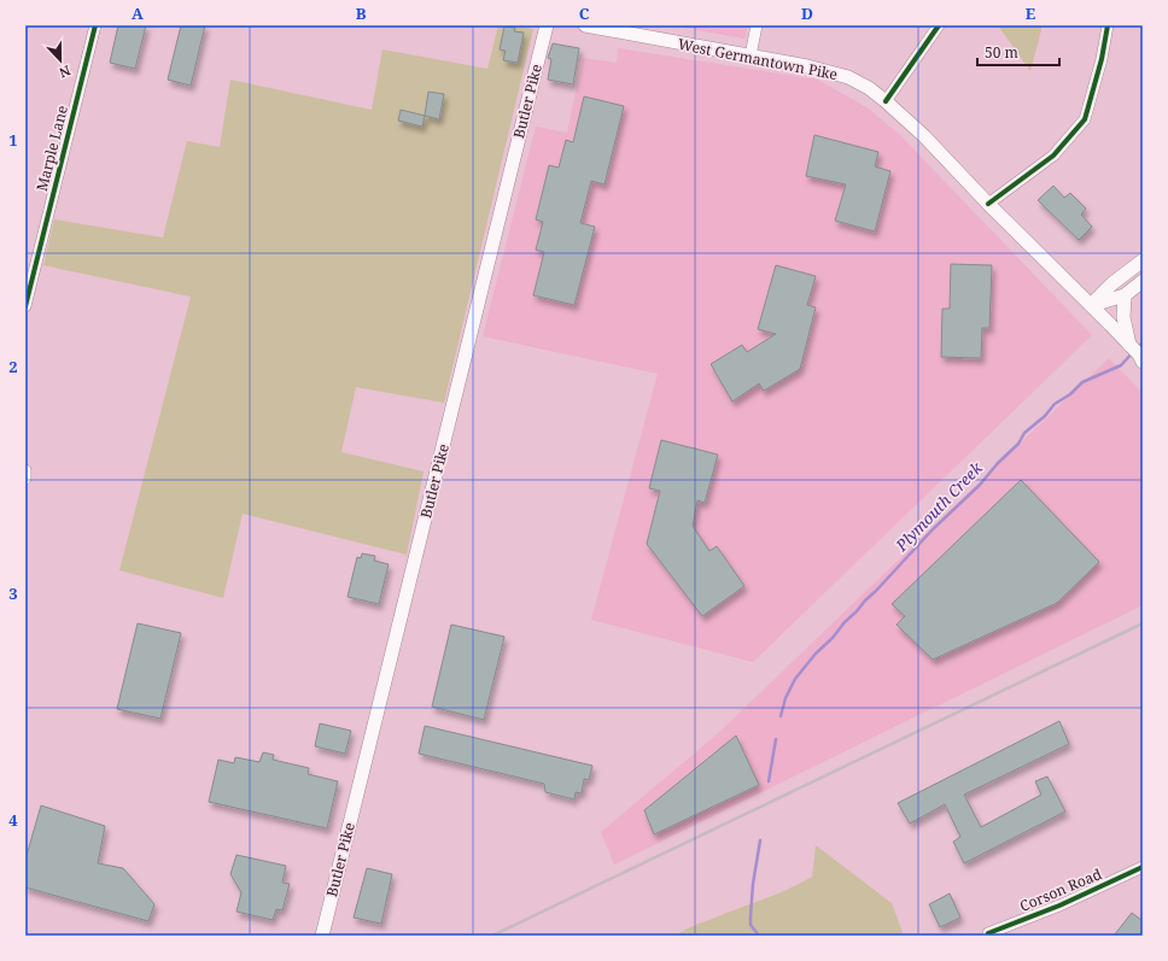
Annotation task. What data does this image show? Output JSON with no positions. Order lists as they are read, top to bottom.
{
  "streets": {
    "main road": ["West Germantown Pike", "Butler Pike"],
    "street": ["Marple Lane", "Corson Road"]
  },
  "water": ["Plymouth Creek"],
  "scale_bar": "50 m",
  "north": "bottom",
  "grid": {
    "columns": [
      "A",
      "B",
      "C",
      "D",
      "E"
    ],
    "rows": [
      "1",
      "2",
      "3",
      "4"
    ]
  }
}
